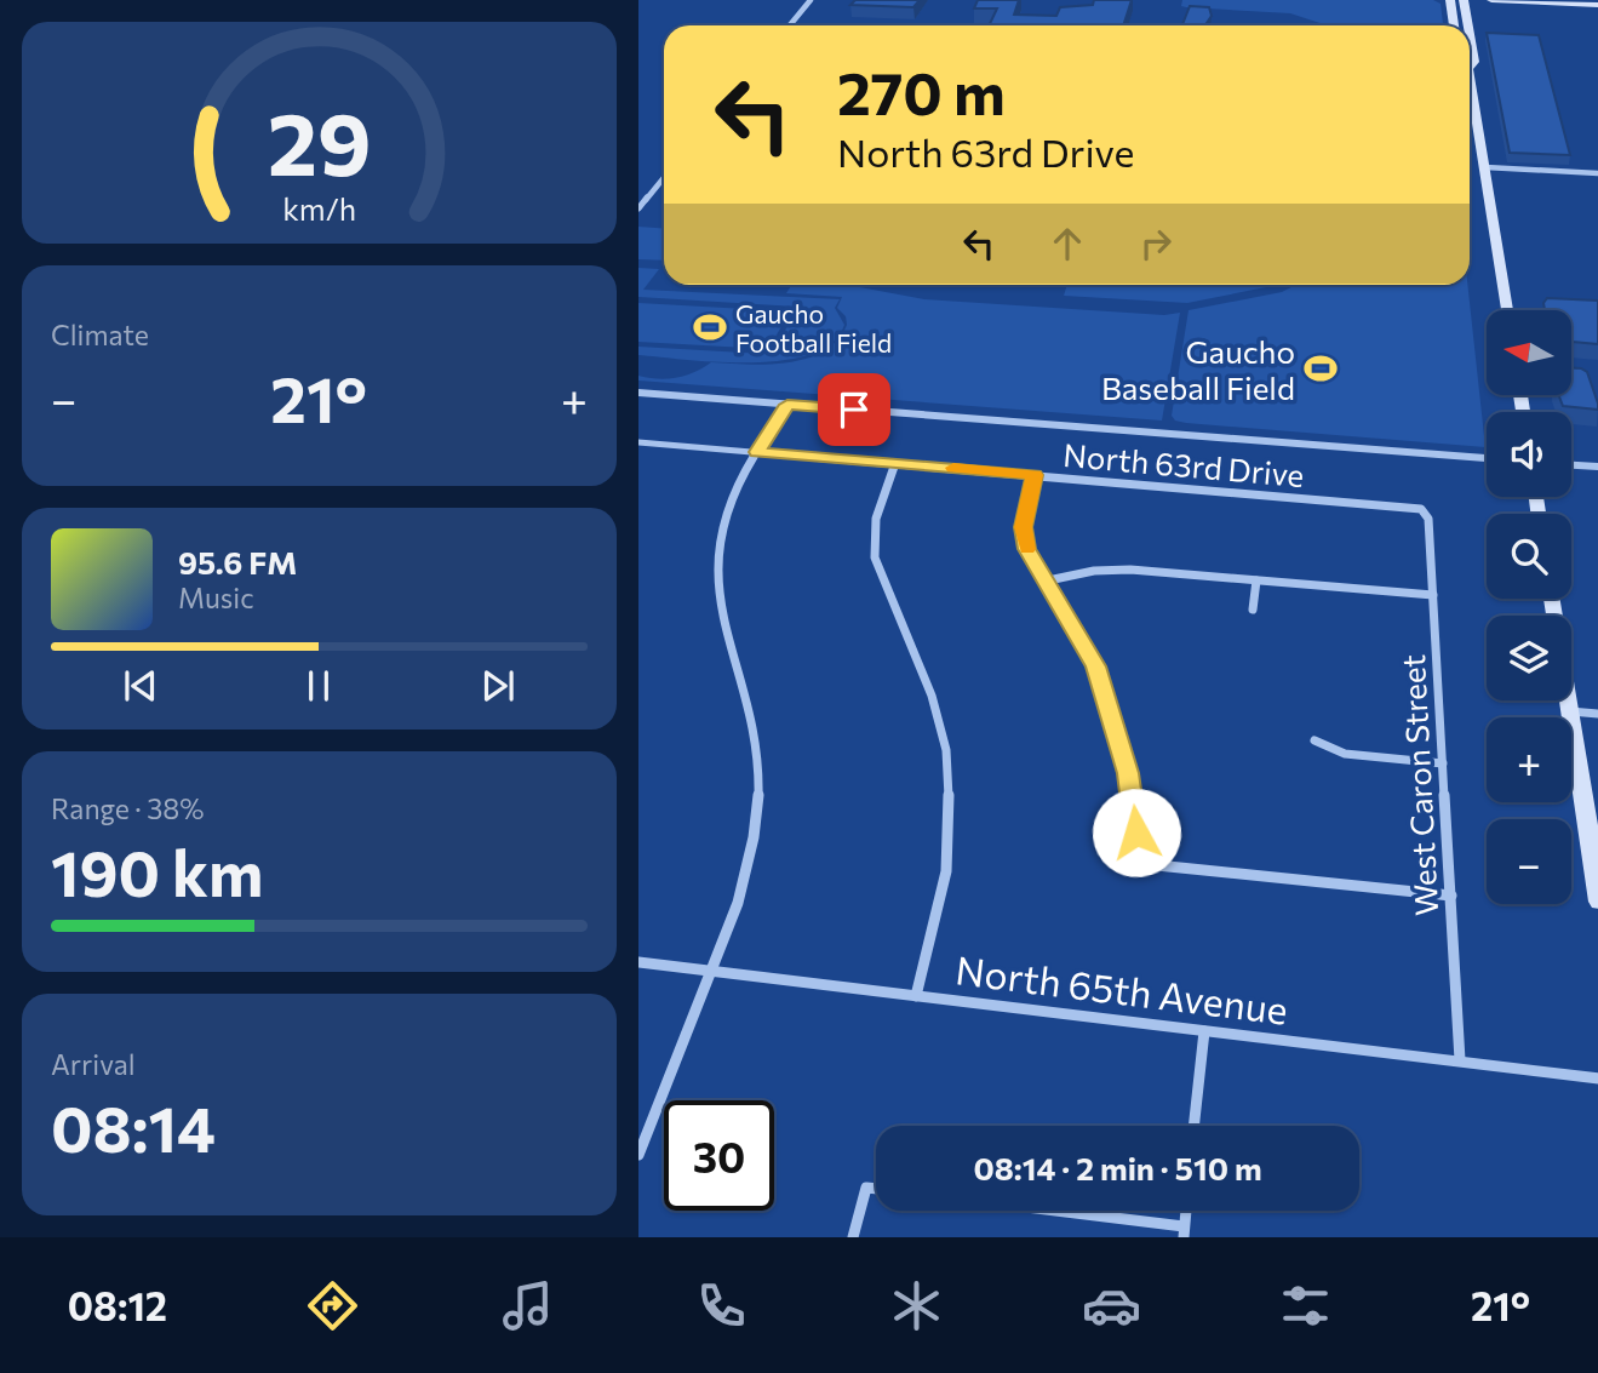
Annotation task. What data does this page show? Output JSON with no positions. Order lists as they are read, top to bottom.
{
  "streets": {
    "street": ["North 63rd Drive", "West Caron Street", "North 65th Avenue"]
  },
  "crossings": [
    ["North 63rd Drive", "West Caron Street"],
    ["West Caron Street", "North 65th Avenue"]
  ],
  "places": {
    "sports": ["Gaucho Football Field", "Gaucho Baseball Field"]
  },
  "north": "left",
  "page": {
    "turn": ["270 m", "North 63rd Drive"],
    "tile": [
      "Climate",
      ["Range · 38%", "190 km"],
      ["Arrival", "08:14"]
    ],
    "map_buttons": ["+", "−"],
    "heat": ["−", "21°", "+"],
    "song": ["95.6 FM", "Music"],
    "limit": "30",
    "trip": "08:14 · 2 min · 510 m",
    "tabs": ["08:12", "21°"],
    "gauge": ["29", "km/h"]
  }
}
